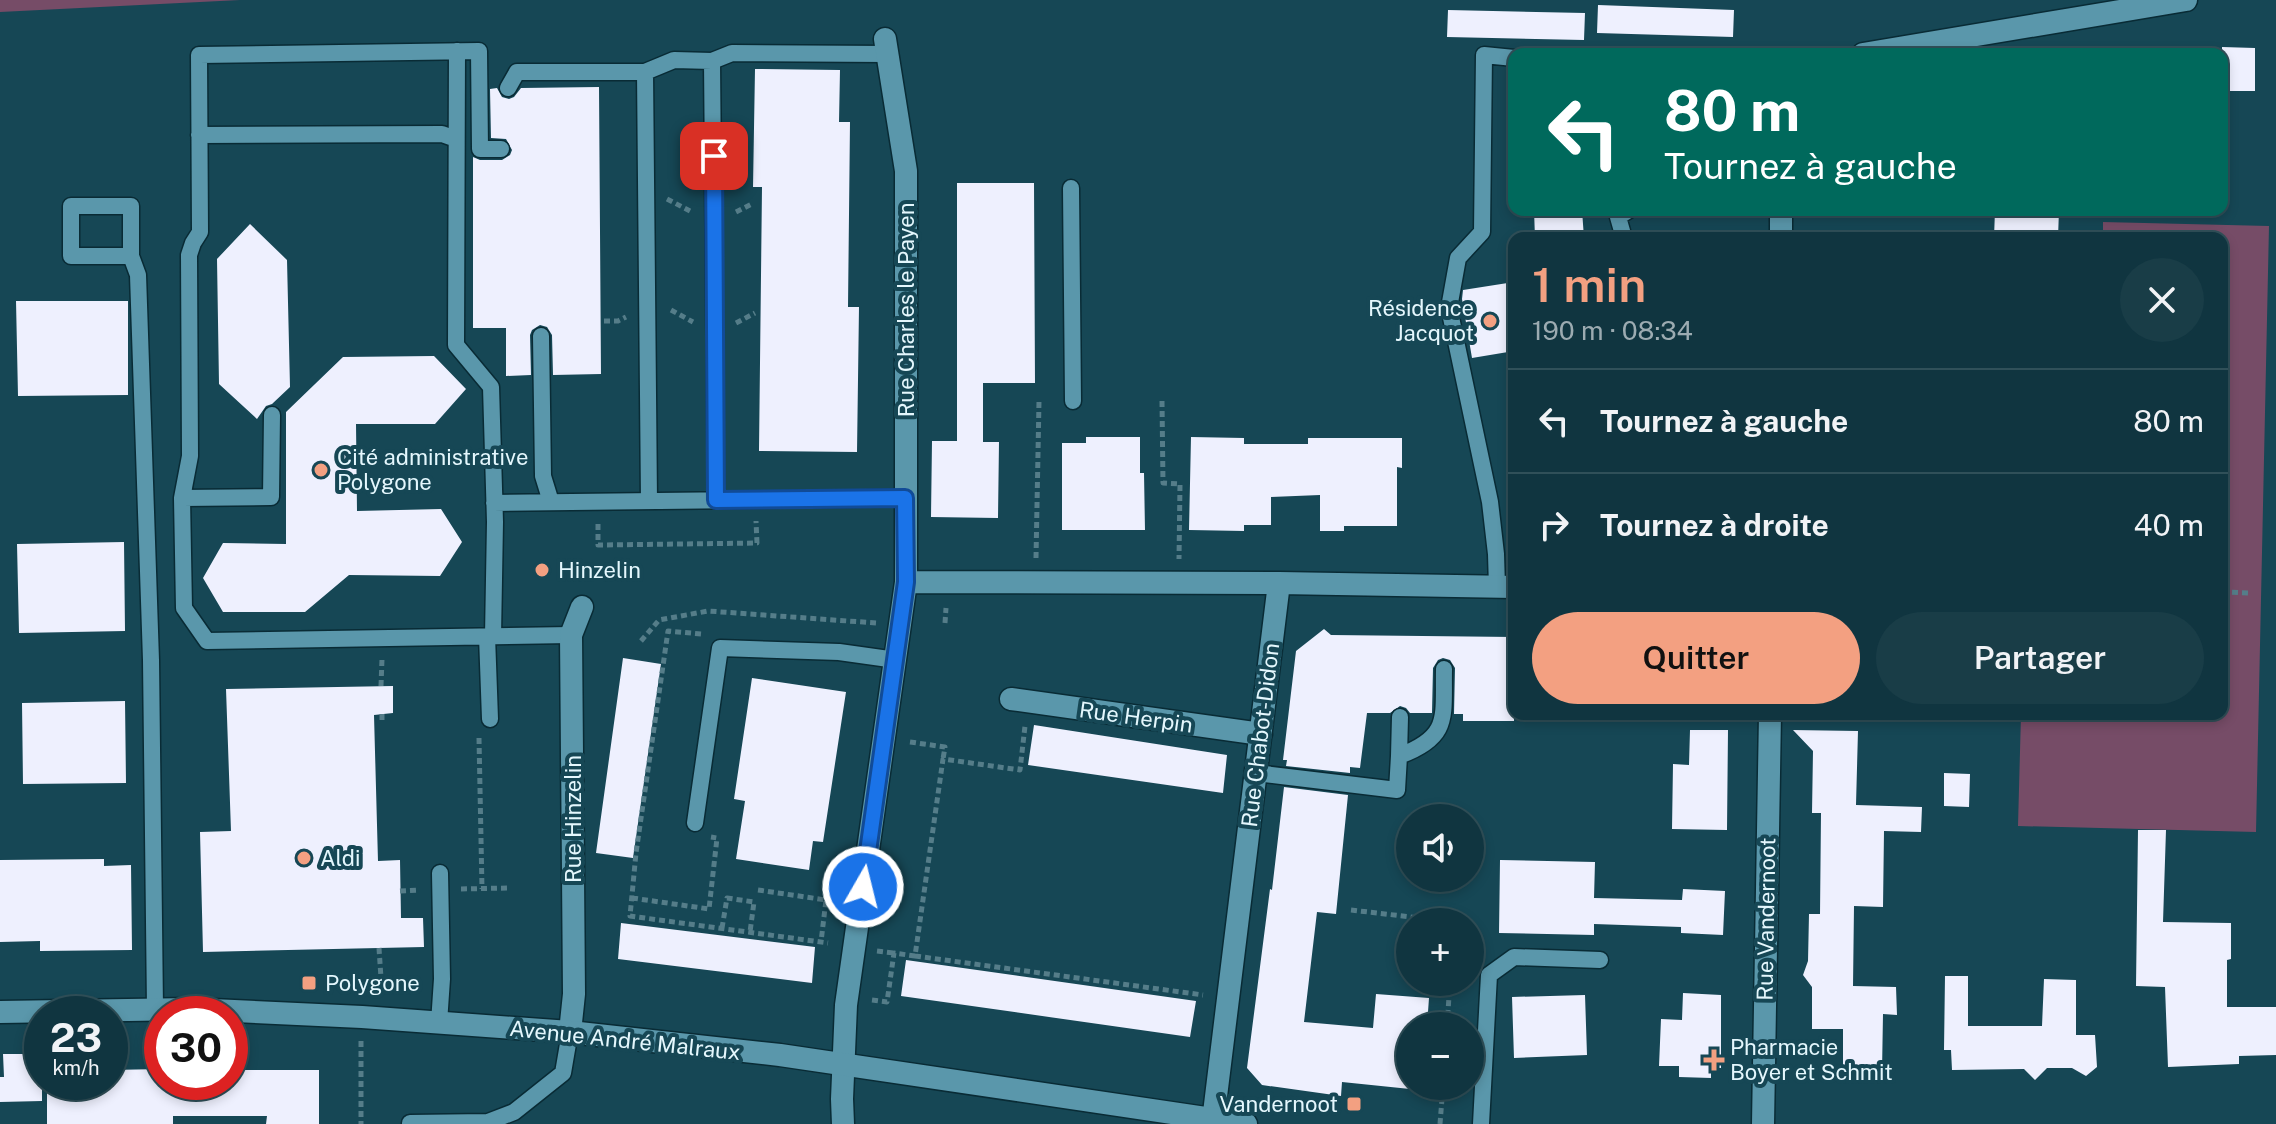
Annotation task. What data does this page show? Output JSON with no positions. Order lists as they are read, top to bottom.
{
  "streets": {
    "street": [
      "Rue Charles le Payen",
      "Rue Herpin",
      "Rue Chabot-Didon",
      "Rue Hinzelin",
      "Rue Vandernoot",
      "Avenue André Malraux"
    ]
  },
  "crossings": [
    ["Rue Charles le Payen", "Avenue André Malraux"],
    ["Rue Herpin", "Rue Chabot-Didon"],
    ["Rue Chabot-Didon", "Avenue André Malraux"],
    ["Rue Hinzelin", "Avenue André Malraux"]
  ],
  "places": {
    "other": [
      "Résidence Jacquot",
      "Cité administrative Polygone",
      "Hinzelin",
      "Aldi"
    ],
    "transit": ["Polygone", "Vandernoot"],
    "health": ["Pharmacie Boyer et Schmit"]
  },
  "page": {
    "turn": ["80 m", "Tournez à gauche"],
    "heading": ["1 min", "190 m · 08:34"],
    "list": [
      {
        "name": "Tournez à gauche",
        "value": "80 m"
      },
      {
        "name": "Tournez à droite",
        "value": "40 m"
      }
    ],
    "buttons": ["Quitter", "Partager"],
    "map_buttons": ["+", "−"],
    "speed": "23 km/h",
    "limit": "30"
  }
}
